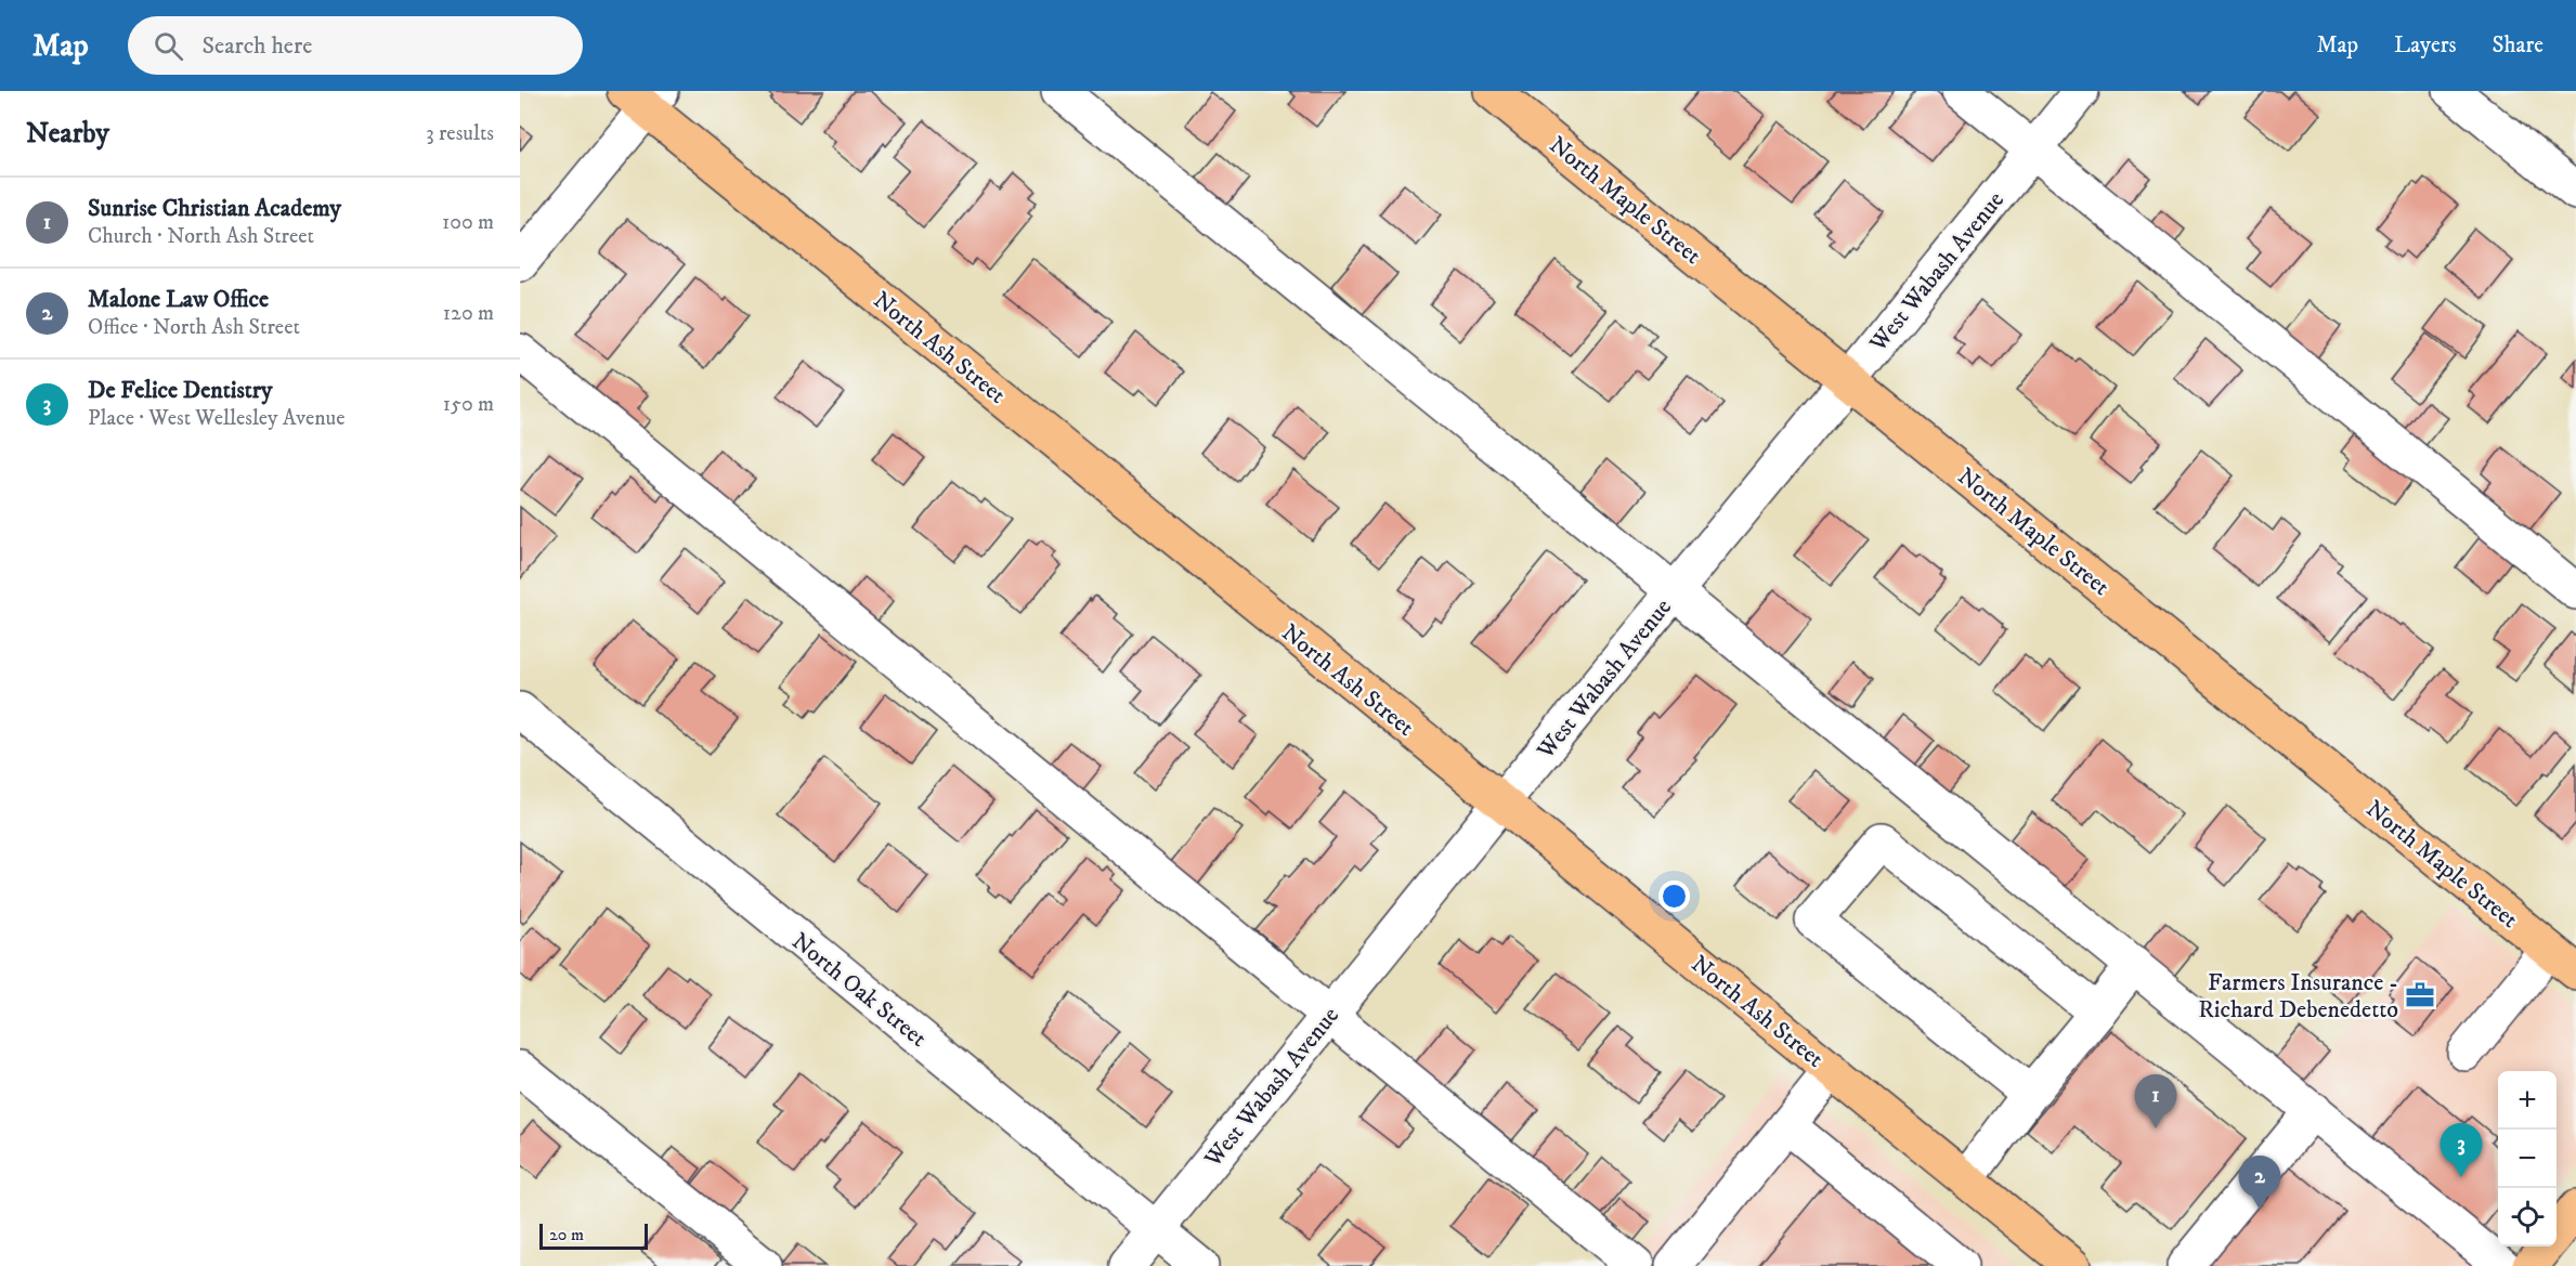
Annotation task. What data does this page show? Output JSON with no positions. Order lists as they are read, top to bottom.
{
  "streets": {
    "main road": ["North Maple Street", "North Ash Street"],
    "street": ["West Wabash Avenue", "North Oak Street"]
  },
  "crossings": [
    ["North Maple Street", "West Wabash Avenue"],
    ["West Wabash Avenue", "North Ash Street"],
    ["West Wabash Avenue", "North Oak Street"]
  ],
  "places": {
    "office": ["Farmers Insurance - Richard Debenedetto"]
  },
  "scale_bar": "20 m",
  "page": {
    "header": "Map",
    "search": "Search here",
    "nav": ["Map", "Layers", "Share"],
    "heading": ["Nearby", "3 results"],
    "list": [
      {
        "mark": "1",
        "name": "Sunrise Christian Academy",
        "note": "Church · North Ash Street",
        "value": "100 m"
      },
      {
        "mark": "2",
        "name": "Malone Law Office",
        "note": "Office · North Ash Street",
        "value": "120 m"
      },
      {
        "mark": "3",
        "name": "De Felice Dentistry",
        "note": "Place · West Wellesley Avenue",
        "value": "150 m"
      }
    ],
    "map_buttons": ["+", "−"],
    "pins": ["1", "3", "2"],
    "scale": "20 m"
  }
}
